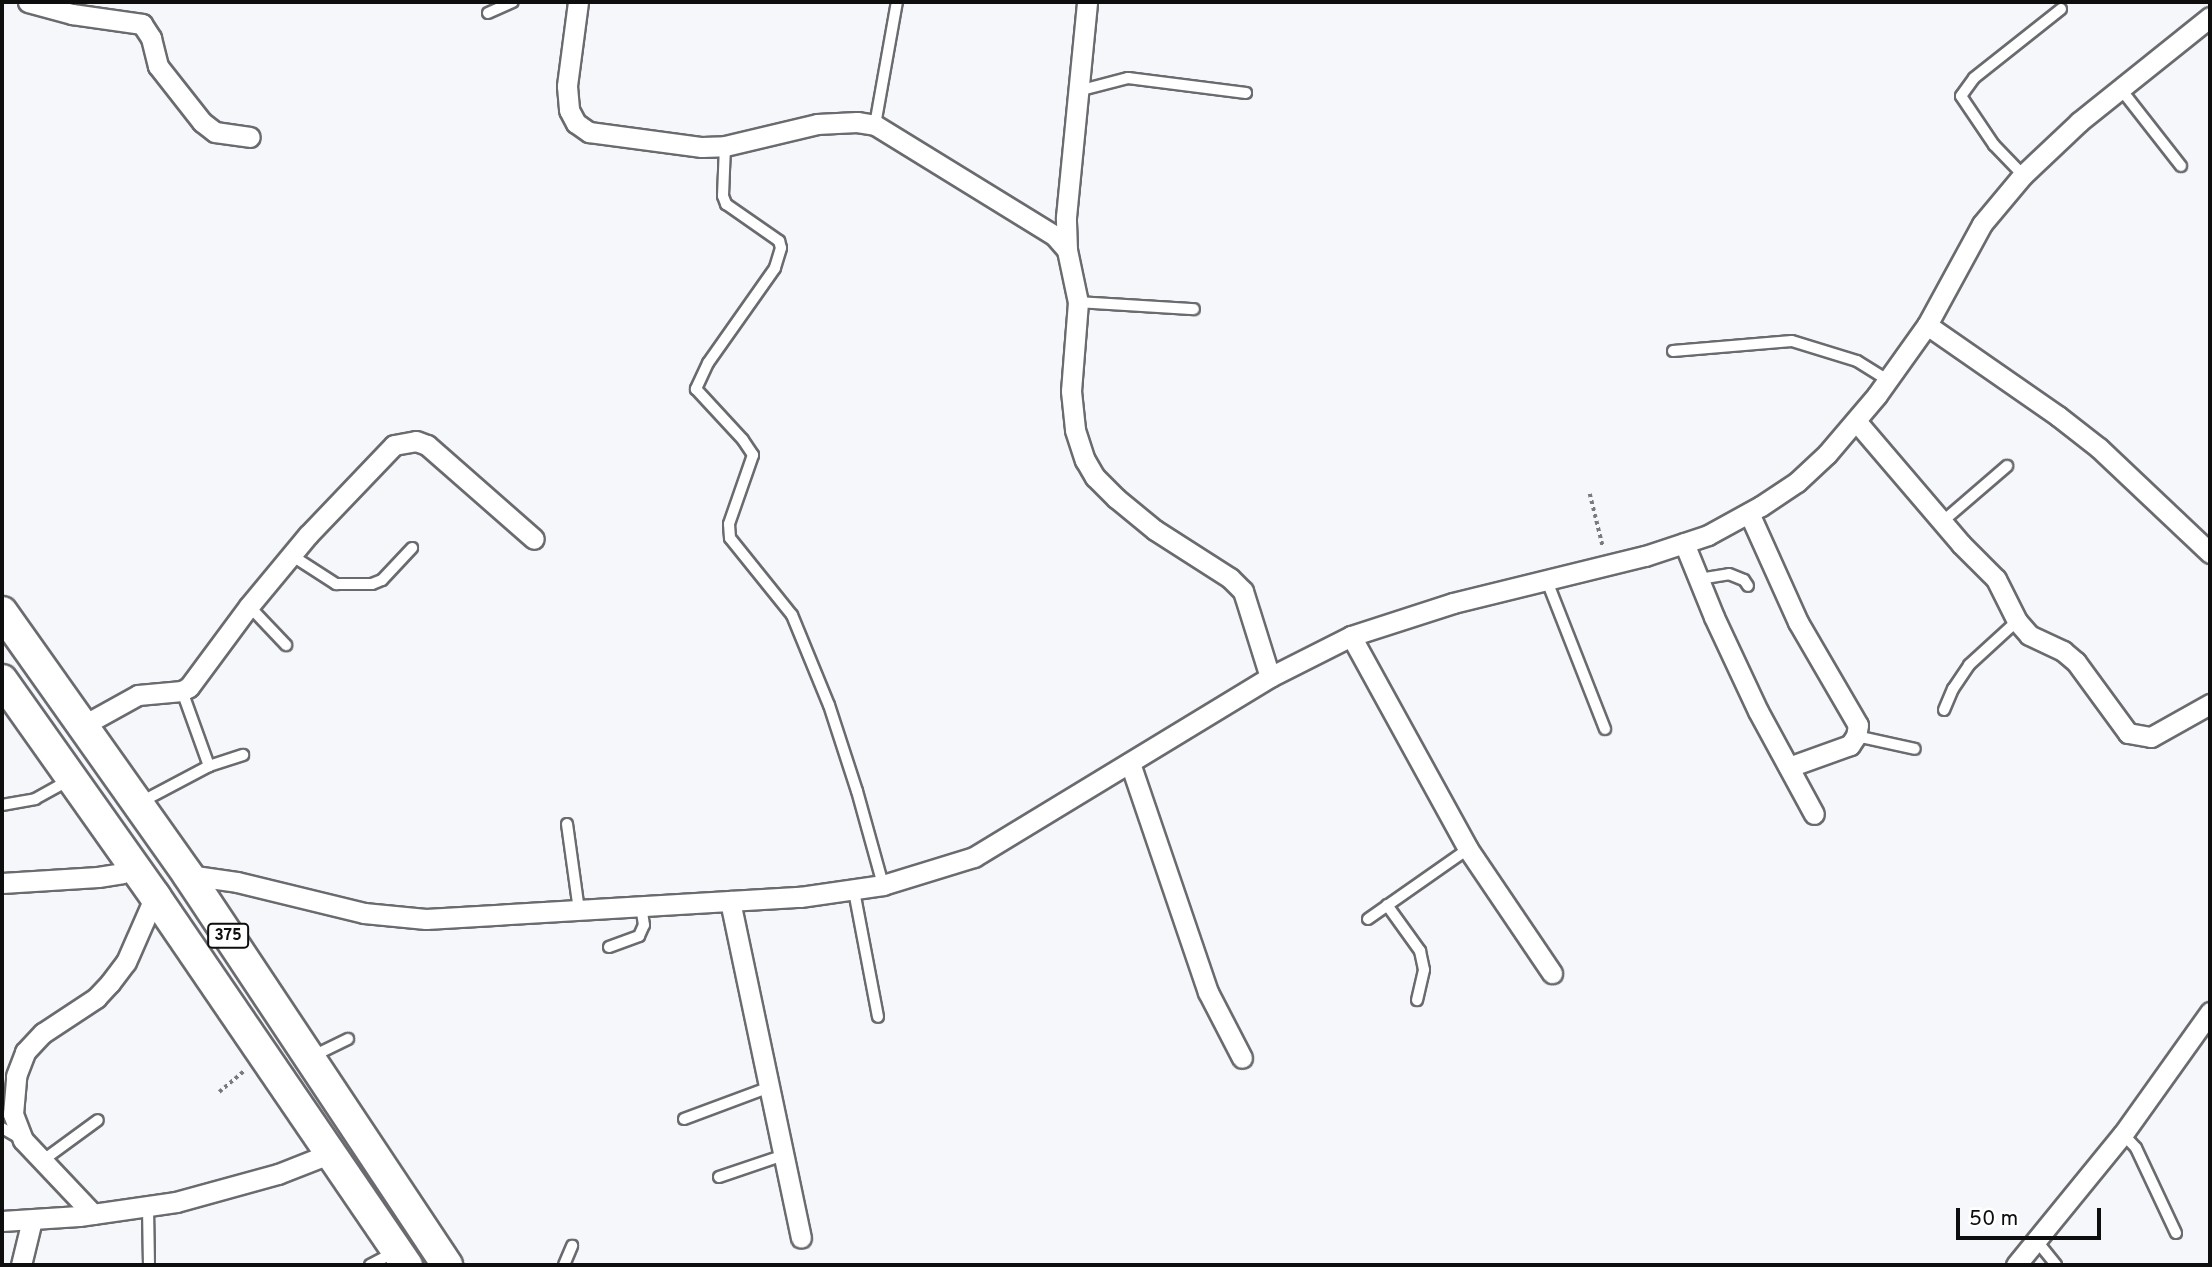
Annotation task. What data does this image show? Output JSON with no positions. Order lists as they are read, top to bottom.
{
  "streets": {
    "main road": ["375"]
  },
  "scale_bar": "50 m"
}
